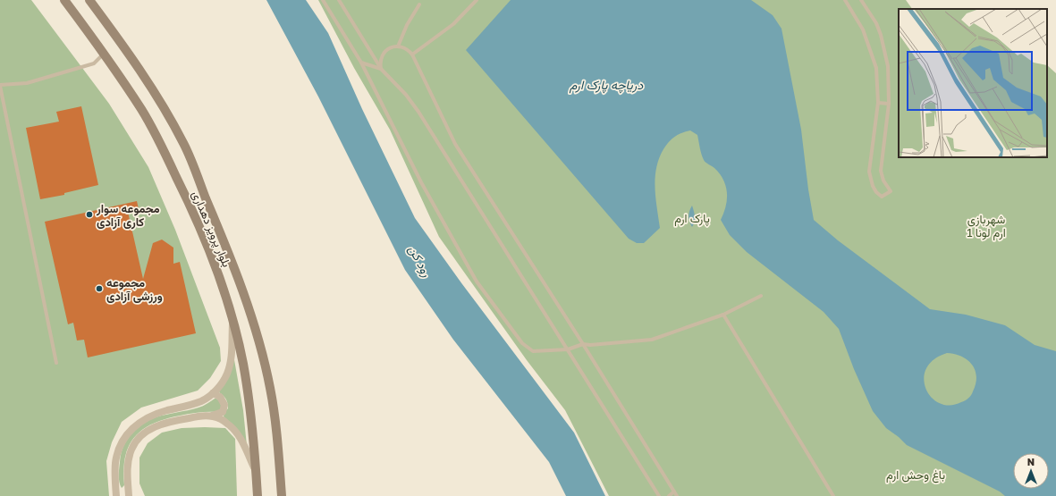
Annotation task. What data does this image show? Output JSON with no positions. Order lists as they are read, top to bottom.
{
  "streets": {
    "main road": ["بلوار پرویز دهداری"]
  },
  "water": ["دریاچه پارک ارم", "رود کن"],
  "parks": ["پارک ارم", "شهربازی ارم لونا 1", "باغ وحش ارم"],
  "places": ["مجموعه سوار کاری آزادی", "مجموعه ورزشی آزادی"],
  "north": "top"
}
